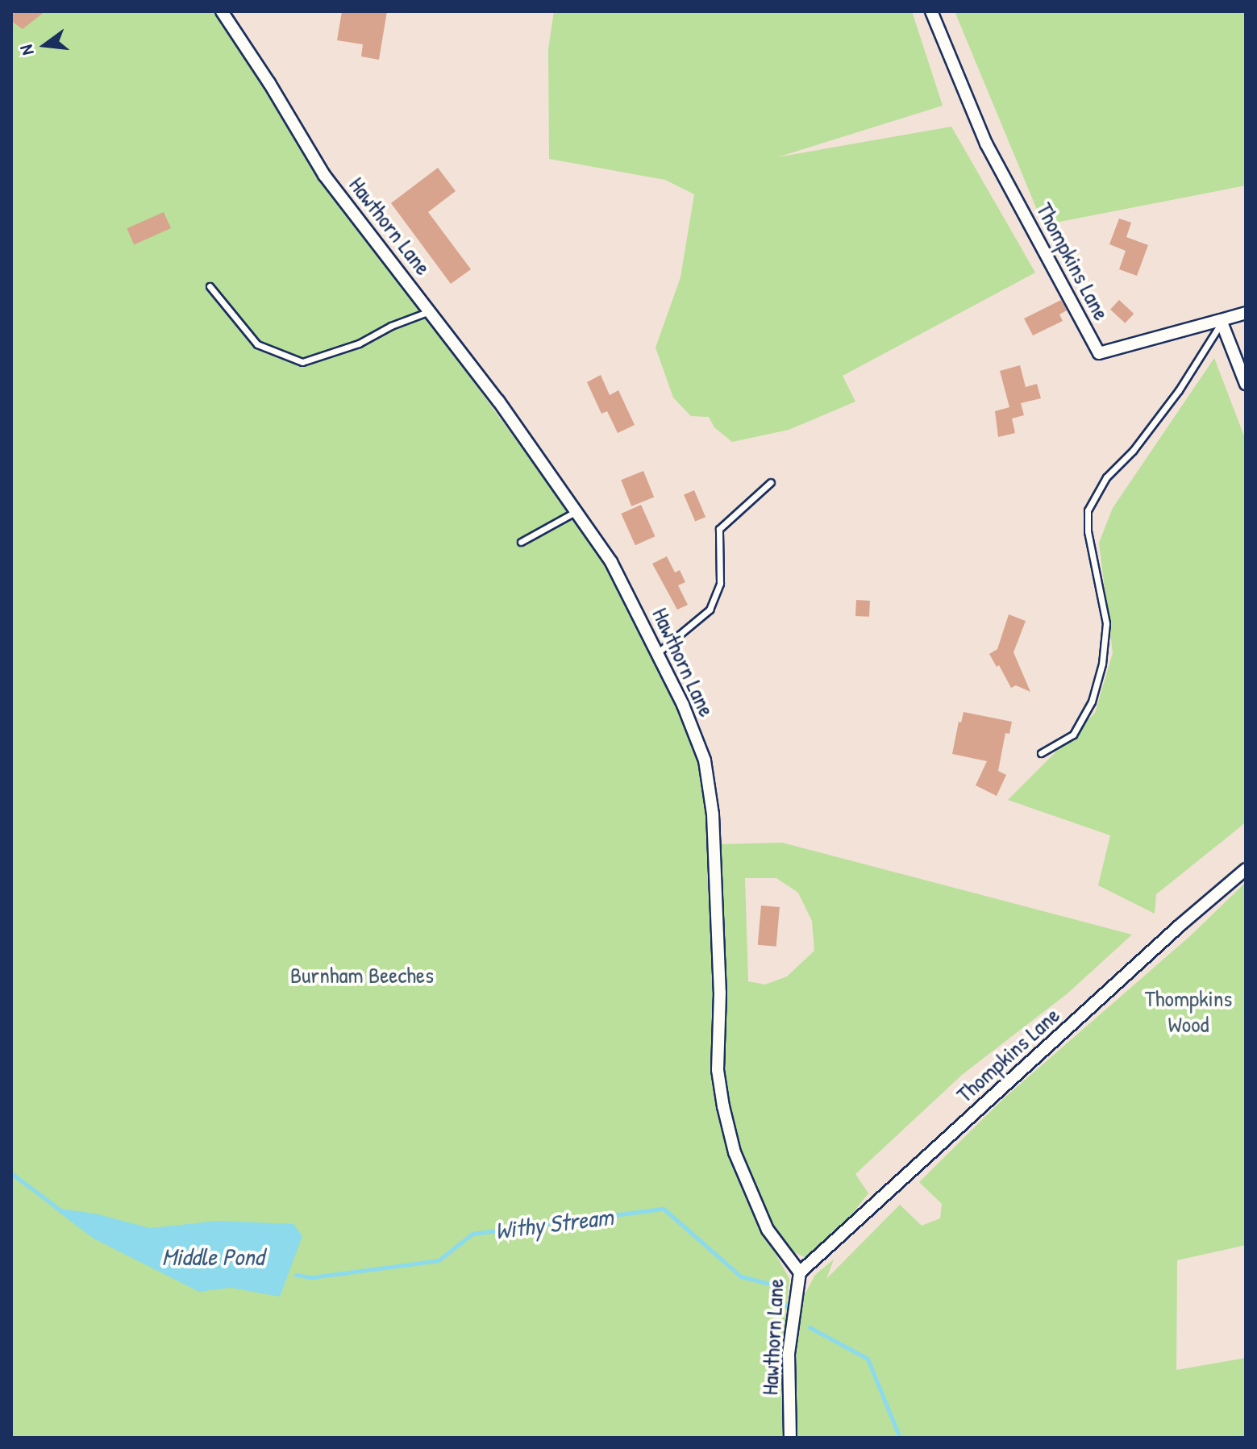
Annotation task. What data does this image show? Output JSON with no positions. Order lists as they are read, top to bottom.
{
  "streets": {
    "street": ["Hawthorn Lane", "Thompkins Lane"]
  },
  "crossings": [
    ["Hawthorn Lane", "Thompkins Lane"]
  ],
  "water": ["Withy Stream", "Middle Pond"],
  "parks": ["Burnham Beeches", "Thompkins Wood"],
  "north": "left"
}
